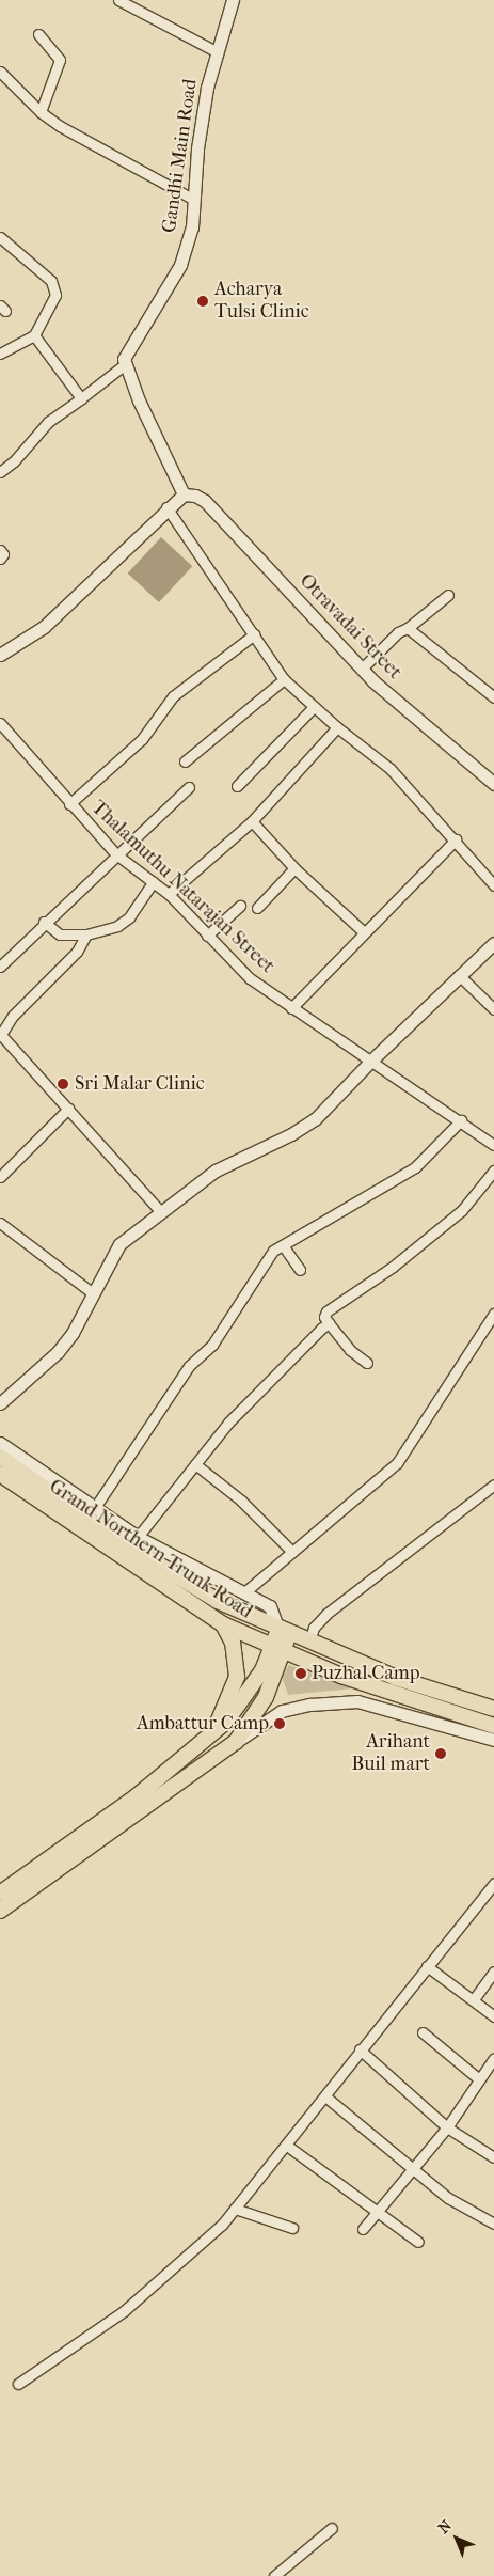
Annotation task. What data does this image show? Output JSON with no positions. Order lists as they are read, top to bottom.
{
  "streets": {
    "main road": ["Grand Northern Trunk Road"],
    "street": ["Gandhi Main Road", "Otravadai Street", "Thalamuthu Natarajan Street"]
  },
  "places": [
    "Acharya Tulsi Clinic",
    "Sri Malar Clinic",
    "Puzhal Camp",
    "Ambattur Camp",
    "Arihant Buil mart"
  ],
  "north": "top left"
}
